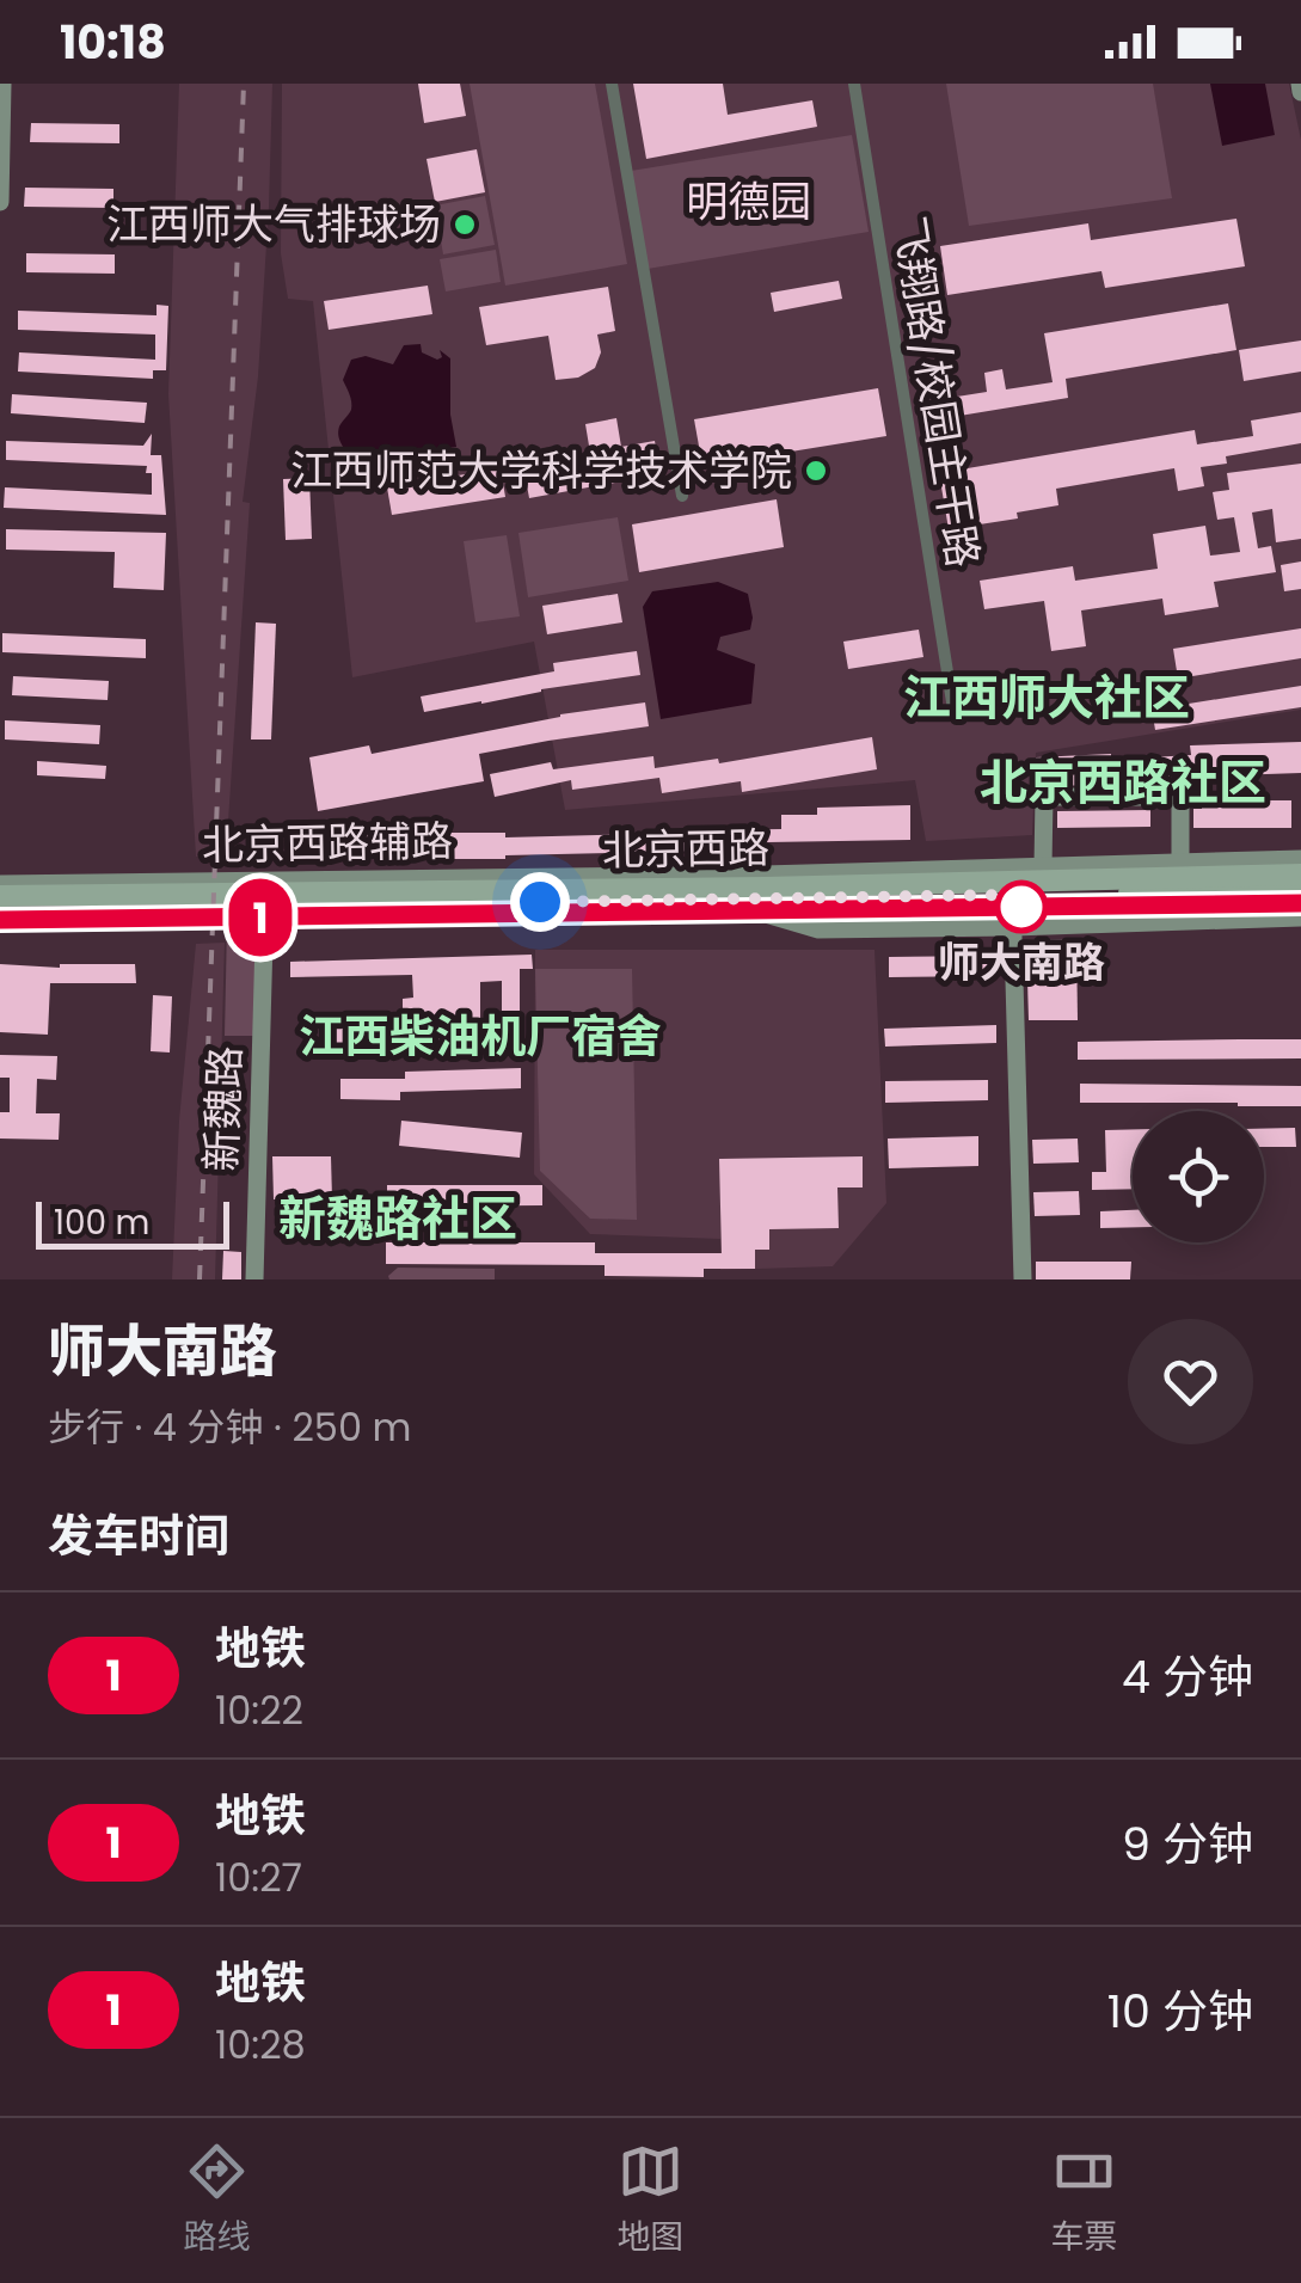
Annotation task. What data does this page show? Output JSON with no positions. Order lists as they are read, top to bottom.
{
  "streets": {
    "main road": ["北京西路辅路", "北京西路", "新魏路"],
    "street": ["飞翔路/校园主干路"]
  },
  "districts": [
    "江西师大社区",
    "北京西路社区",
    "江西柴油机厂宿舍",
    "新魏路社区"
  ],
  "parks": ["明德园"],
  "places": ["江西师大气排球场", "江西师范大学科学技术学院", "师大南路"],
  "lines": ["metro line 1"],
  "scale_bar": "100 m",
  "page": {
    "status": "10:18",
    "on_map": "1",
    "scale": "100 m",
    "heading": [
      ["师大南路", "步行 · 4 分钟 · 250 m"],
      "发车时间"
    ],
    "list": [
      {
        "mark": "1",
        "name": "地铁",
        "note": "10:22",
        "value": "4 分钟"
      },
      {
        "mark": "1",
        "name": "地铁",
        "note": "10:27",
        "value": "9 分钟"
      },
      {
        "mark": "1",
        "name": "地铁",
        "note": "10:28",
        "value": "10 分钟"
      }
    ],
    "tabs": ["路线", "地图", "车票"]
  }
}
